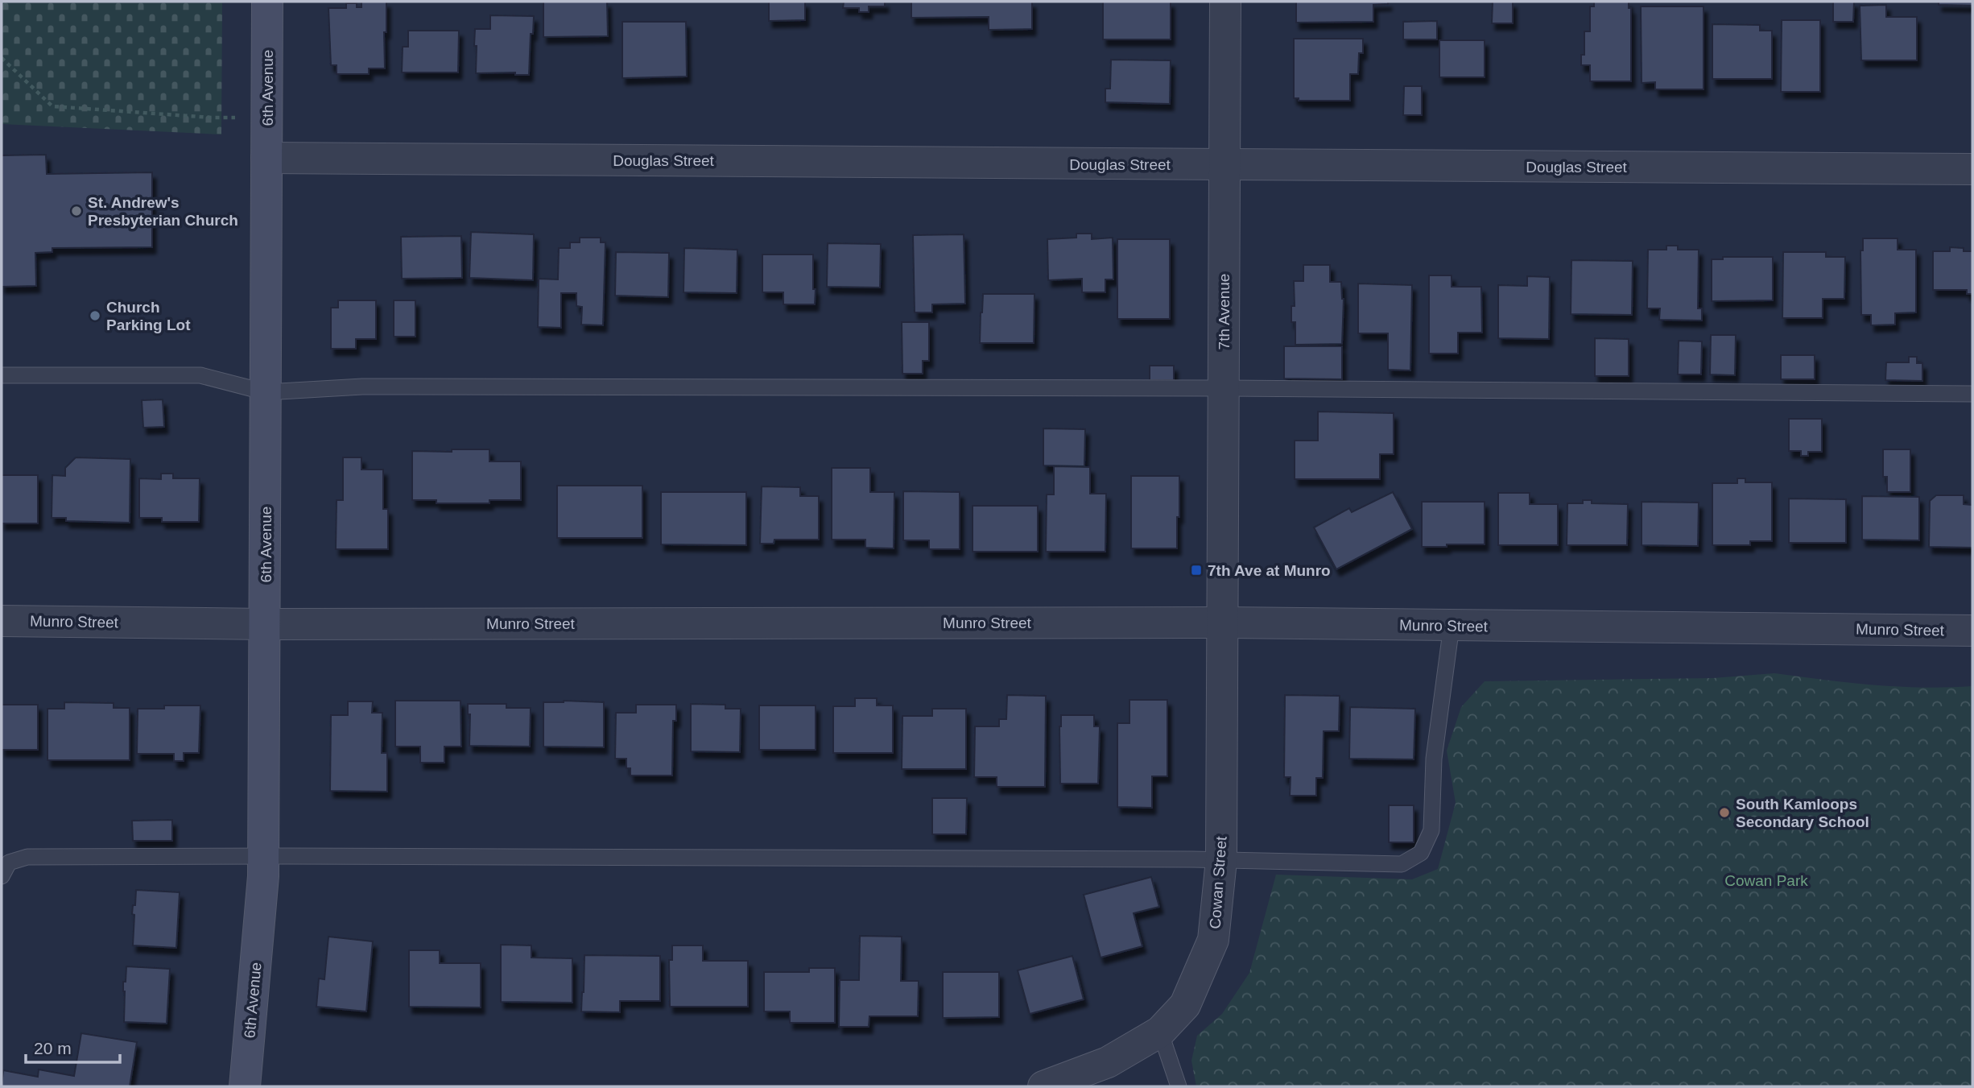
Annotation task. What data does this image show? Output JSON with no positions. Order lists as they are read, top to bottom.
{
  "streets": {
    "street": [
      "6th Avenue",
      "Douglas Street",
      "7th Avenue",
      "Munro Street",
      "Cowan Street"
    ]
  },
  "crossings": [
    ["6th Avenue", "Douglas Street"],
    ["6th Avenue", "Munro Street"],
    ["Douglas Street", "7th Avenue"],
    ["7th Avenue", "Munro Street"],
    ["7th Avenue", "Cowan Street"],
    ["Munro Street", "Cowan Street"]
  ],
  "parks": ["Cowan Park"],
  "places": {
    "other": ["St. Andrew's Presbyterian Church", "Church Parking Lot", "South Kamloops Secondary School"],
    "transit": ["7th Ave at Munro"]
  },
  "scale_bar": "20 m"
}
